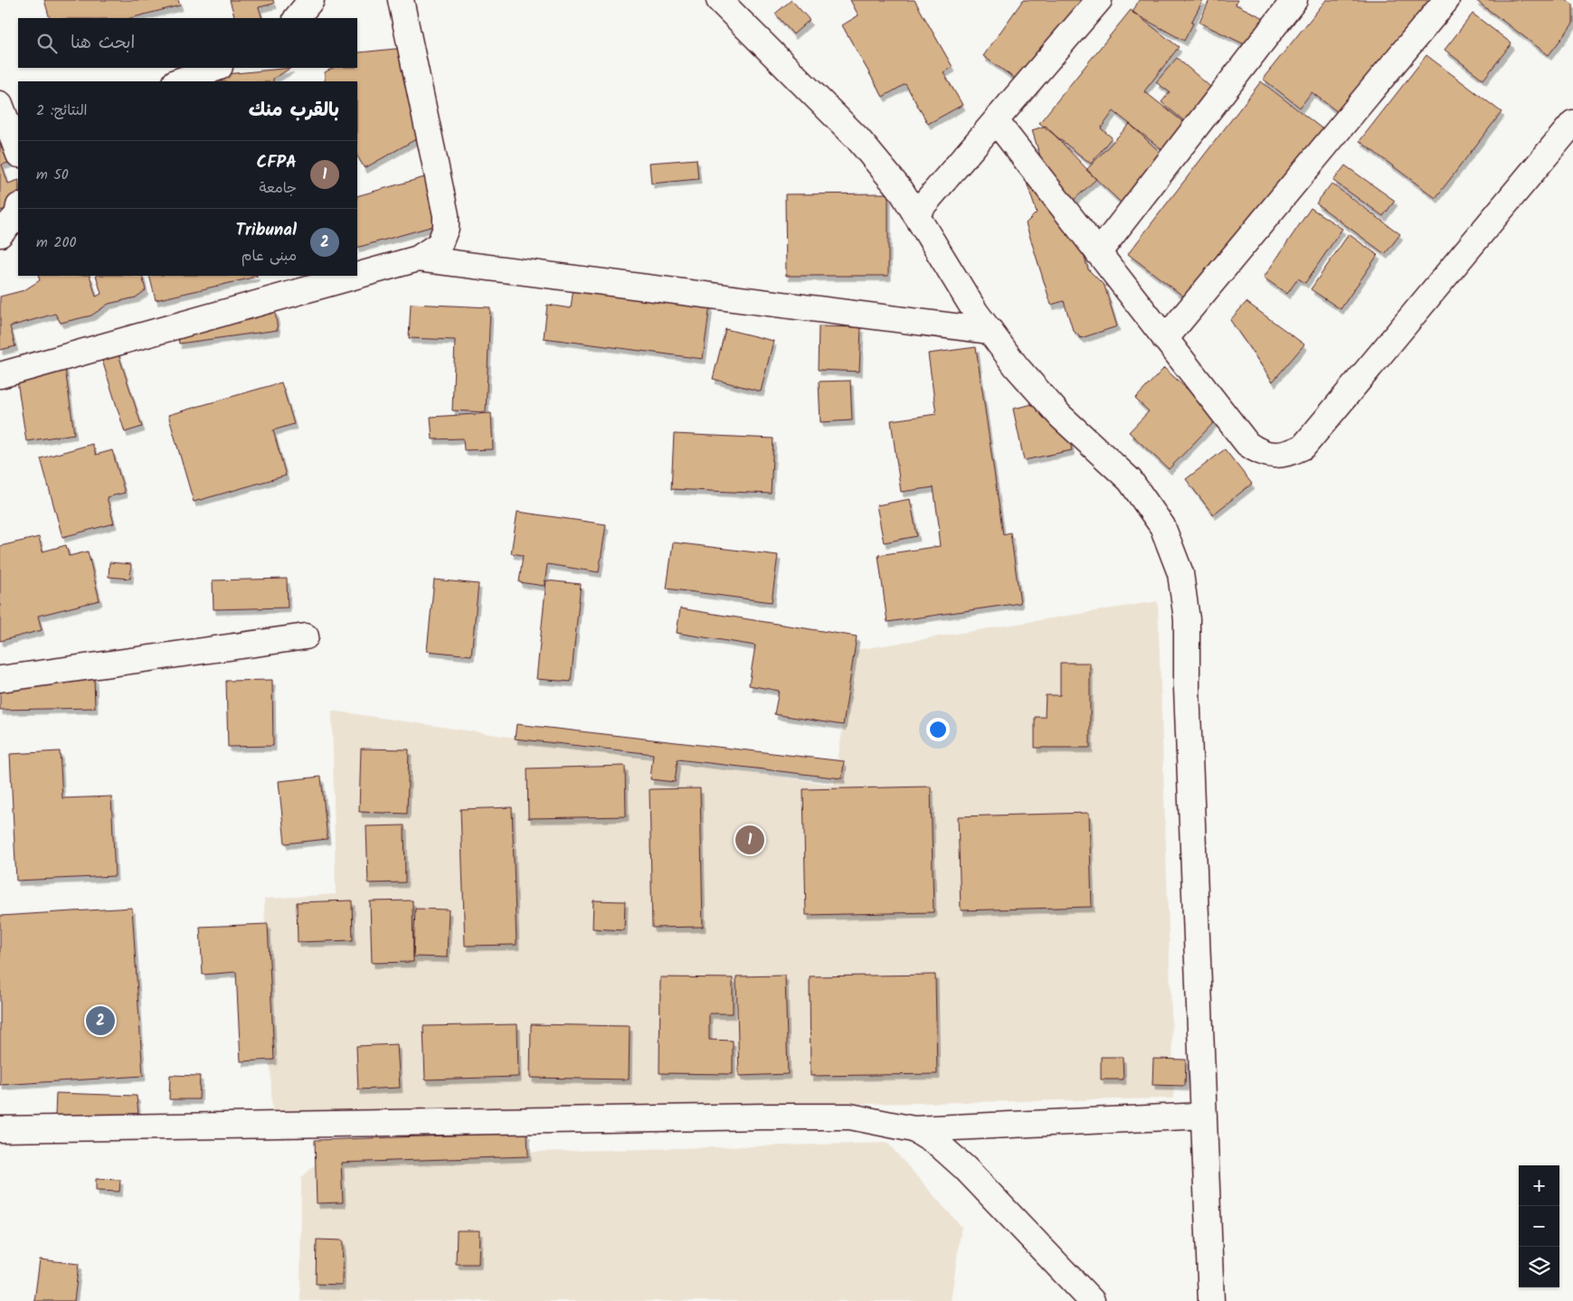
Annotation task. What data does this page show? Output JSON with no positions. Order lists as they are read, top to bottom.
{
  "page": {
    "search": "ابحث هنا",
    "heading": ["بالقرب منك", "النتائج: 2"],
    "list": [
      {
        "mark": "1",
        "name": "CFPA",
        "note": "جامعة",
        "value": "50 m"
      },
      {
        "mark": "2",
        "name": "Tribunal",
        "note": "مبنى عام",
        "value": "200 m"
      }
    ],
    "pins": ["1", "2"],
    "map_buttons": ["+", "−"]
  }
}
